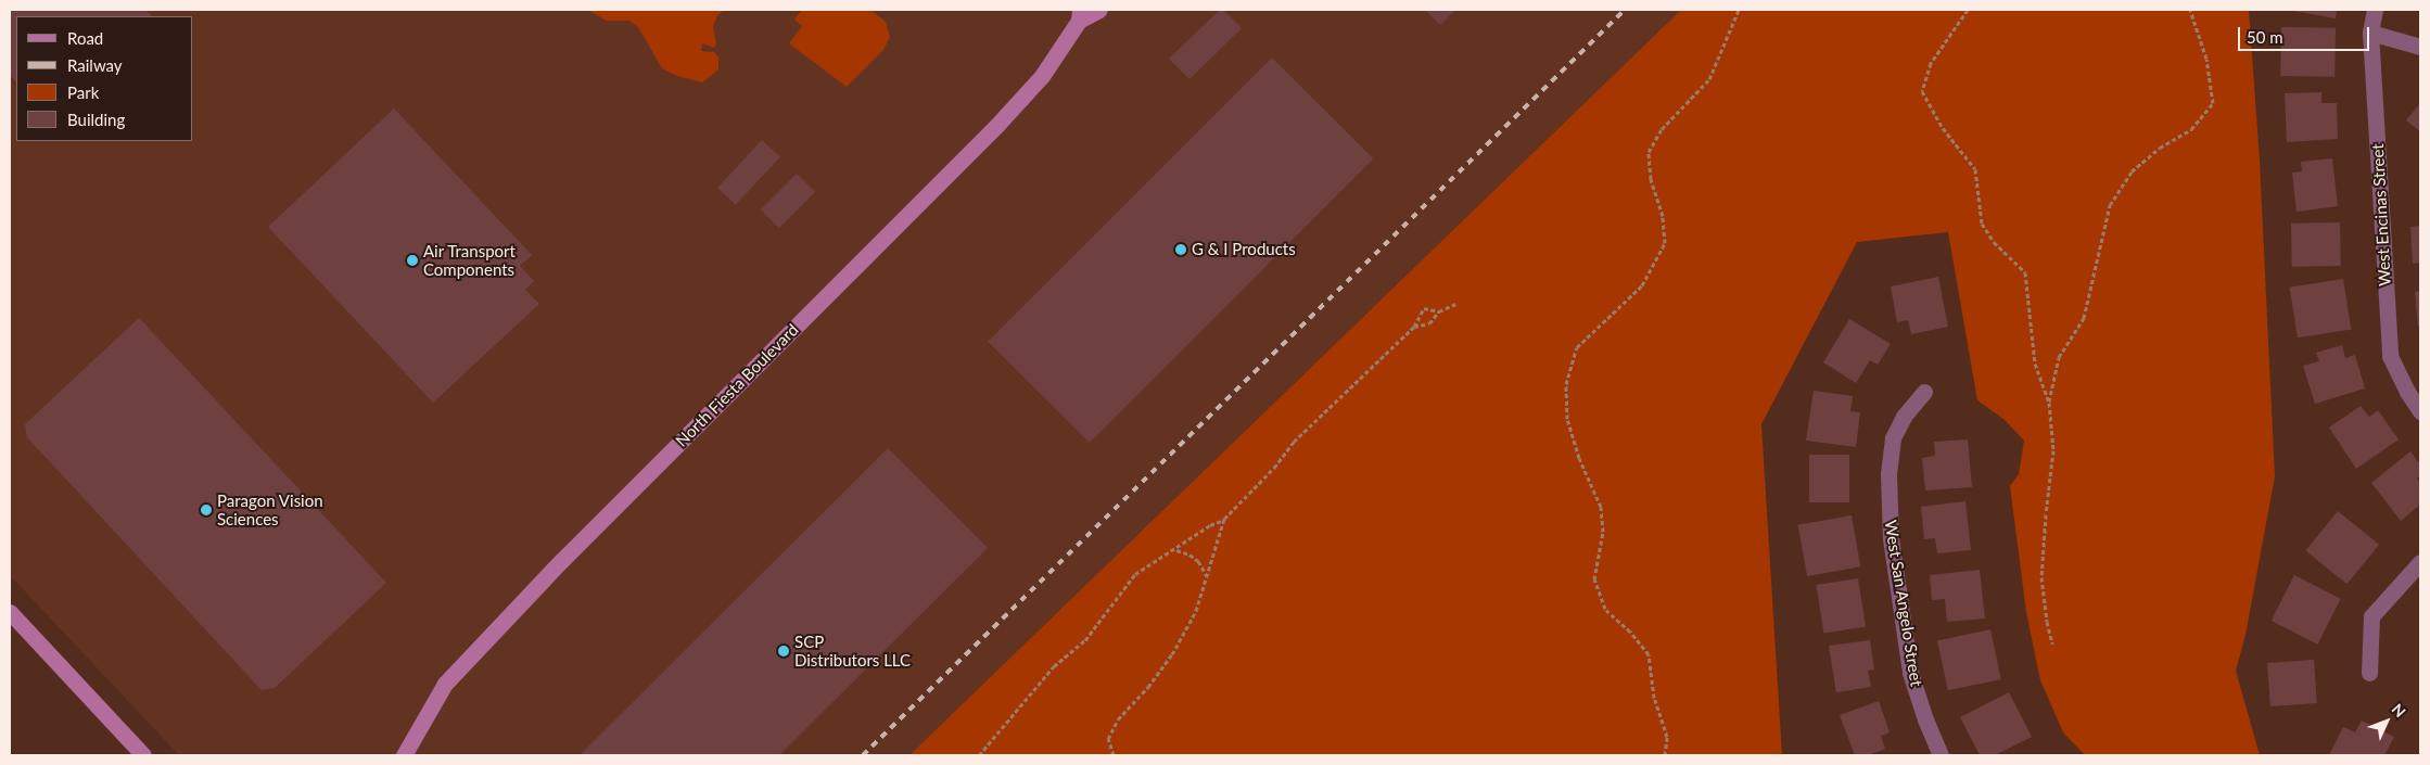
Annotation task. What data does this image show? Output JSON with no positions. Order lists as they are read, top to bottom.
{
  "streets": {
    "street": ["West Encinas Street", "North Fiesta Boulevard", "West San Angelo Street"]
  },
  "places": [
    "G & I Products",
    "Air Transport Components",
    "Paragon Vision Sciences",
    "SCP Distributors LLC"
  ],
  "legend": [
    "Road",
    "Railway",
    "Park",
    "Building"
  ],
  "scale_bar": "50 m",
  "north": "top right"
}
